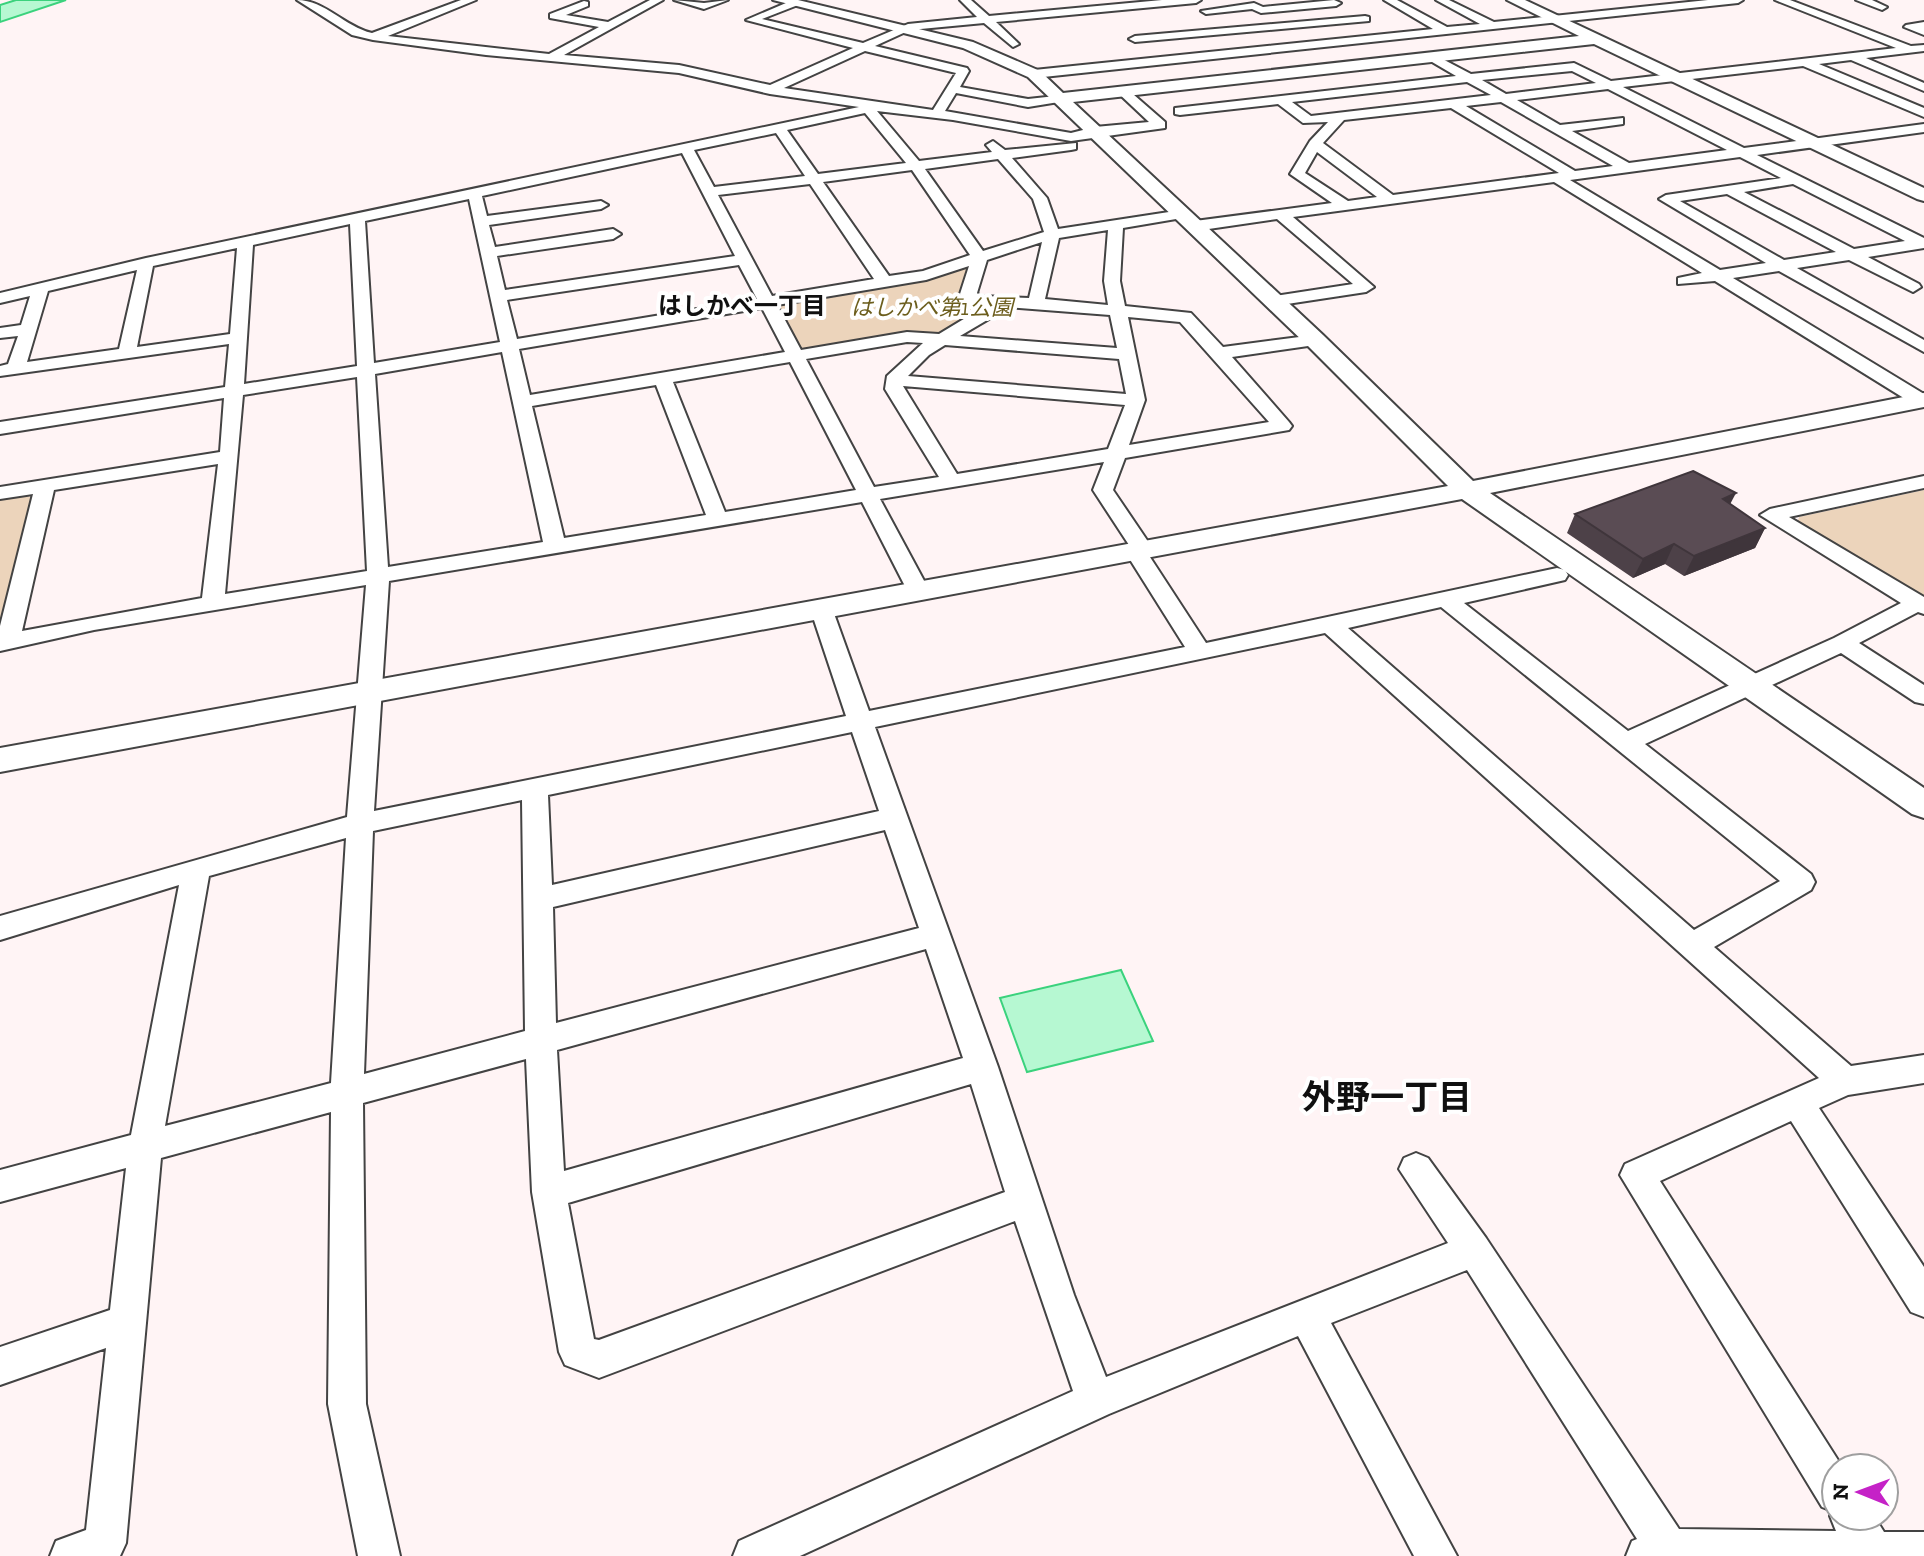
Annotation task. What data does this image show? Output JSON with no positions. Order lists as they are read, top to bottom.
{
  "districts": ["はしかべ一丁目", "外野一丁目"],
  "parks": ["はしかべ第1公園"],
  "north": "left"
}
